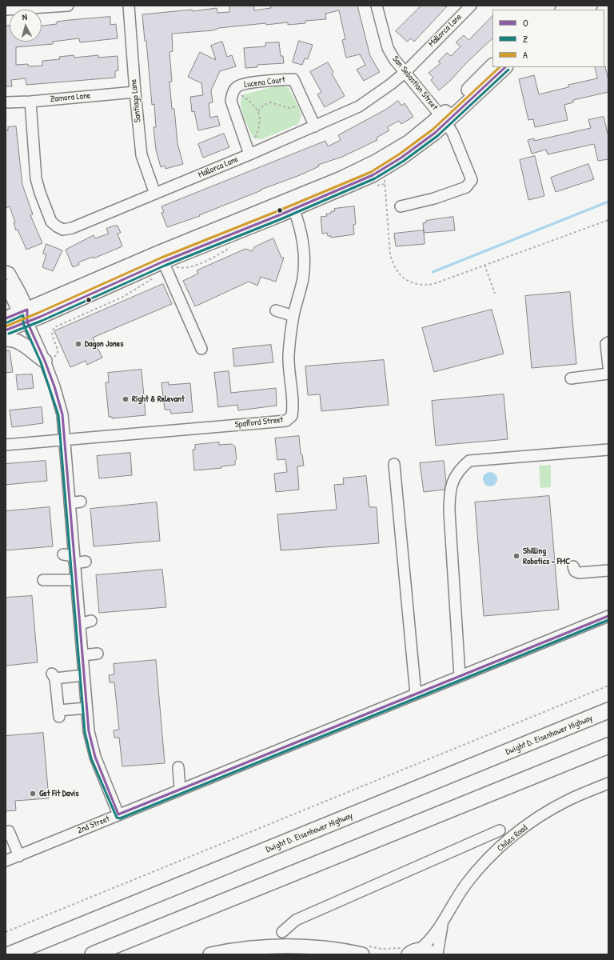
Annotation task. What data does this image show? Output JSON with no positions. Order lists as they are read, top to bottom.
{
  "streets": {
    "highway": ["Dwight D. Eisenhower Highway"],
    "street": [
      "Mallorca Lane",
      "Lucena Court",
      "San Sebastian Street",
      "Zamora Lane",
      "Santiago Lane",
      "Spafford Street",
      "2nd Street",
      "Chiles Road"
    ]
  },
  "crossings": [
    ["Mallorca Lane", "Lucena Court"],
    ["Mallorca Lane", "San Sebastian Street"],
    ["Mallorca Lane", "Zamora Lane"],
    ["Mallorca Lane", "Santiago Lane"],
    ["Zamora Lane", "Santiago Lane"]
  ],
  "places": [
    "Dagon Jones",
    "Right & Relevant",
    "Shilling Robotics - FMC",
    "Get Fit Davis"
  ],
  "lines": ["transit line O", "transit line A", "transit line Z"],
  "legend": ["O", "Z", "A"],
  "north": "top"
}
